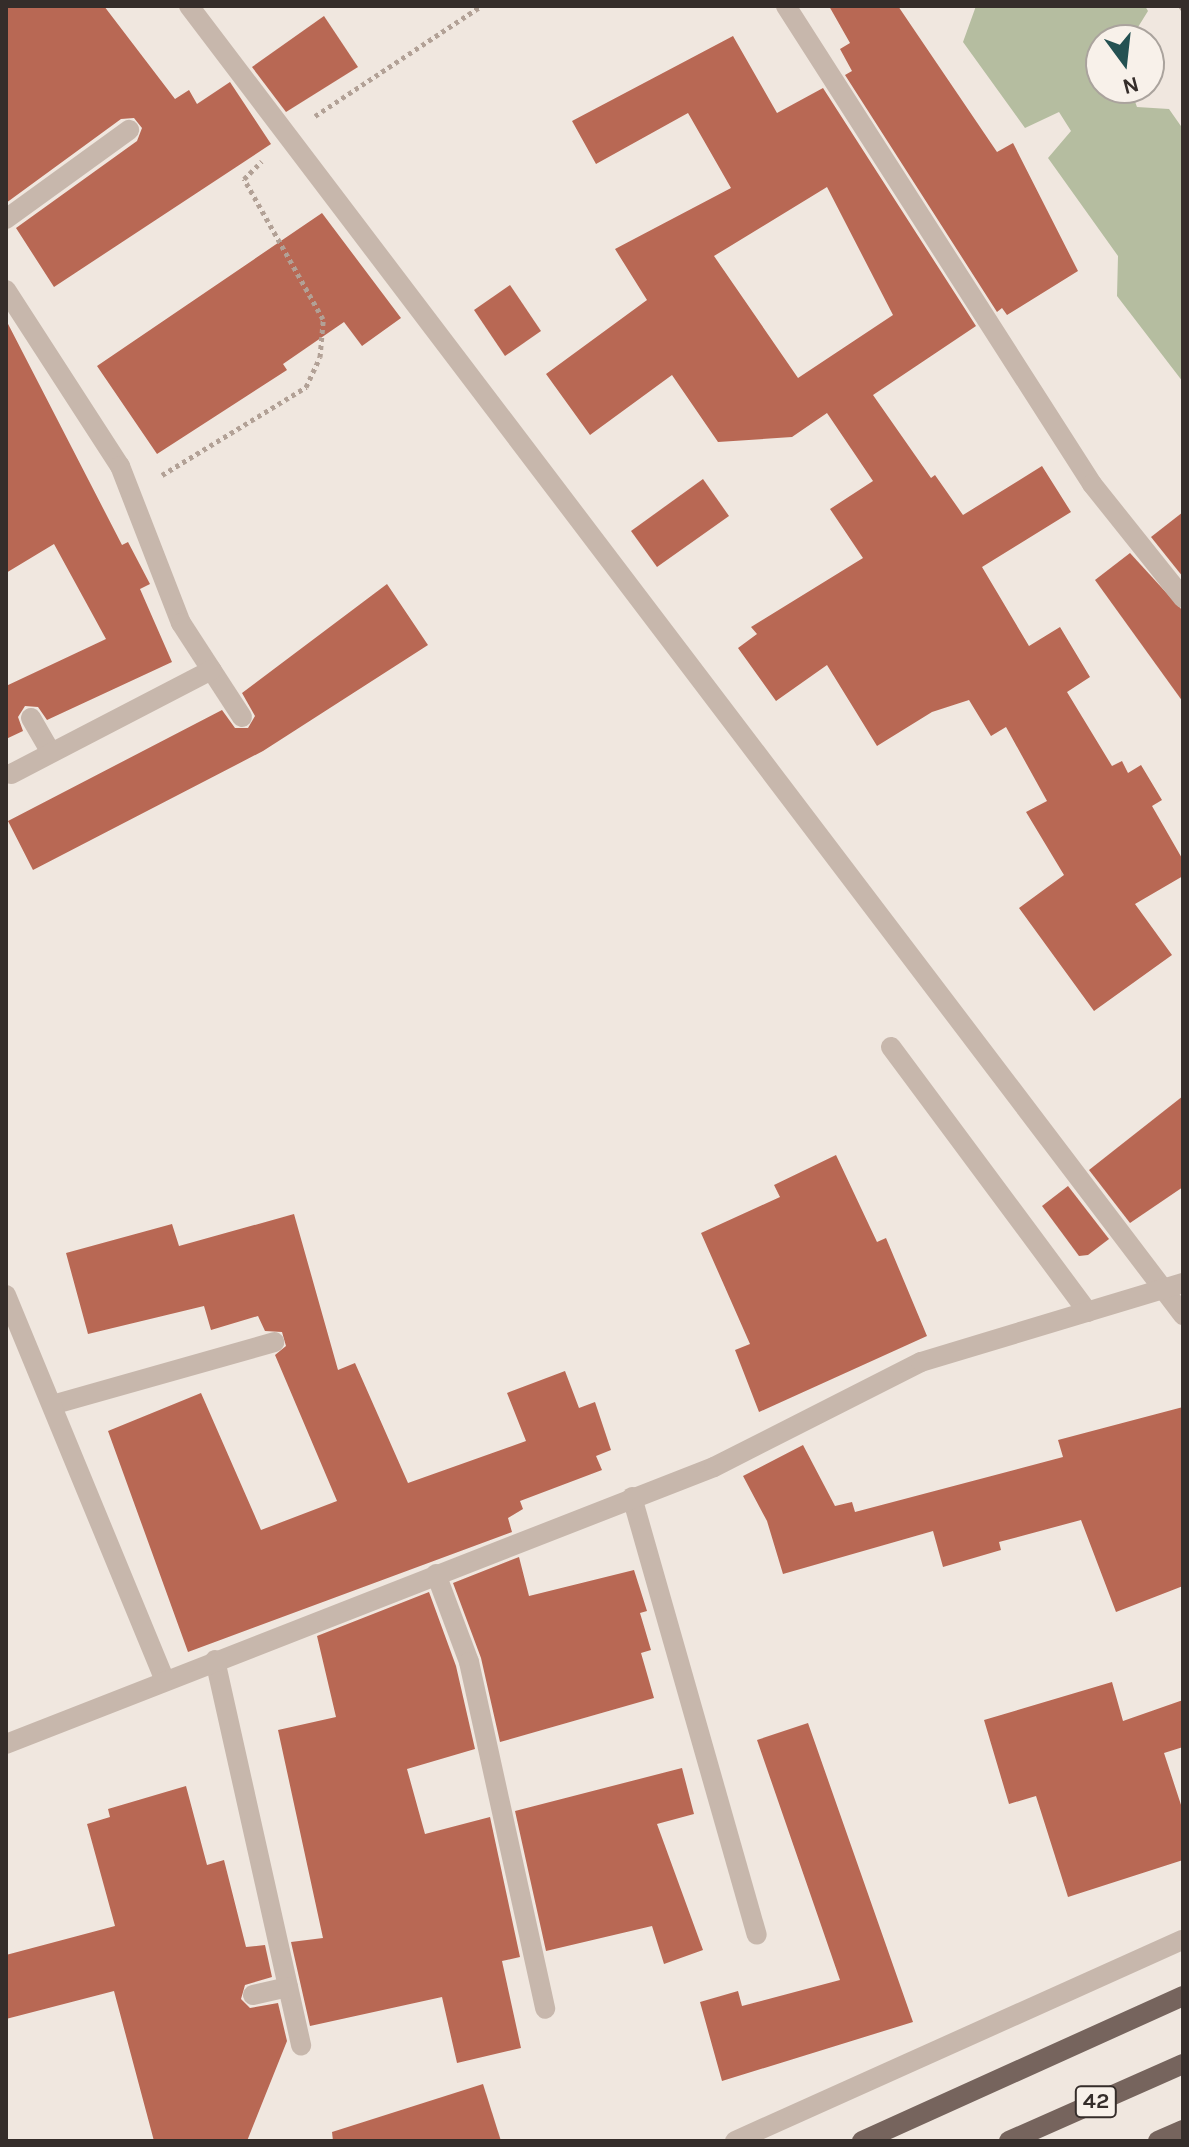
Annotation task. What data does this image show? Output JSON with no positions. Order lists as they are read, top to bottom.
{
  "streets": {
    "main road": ["42"]
  },
  "north": "bottom"
}
